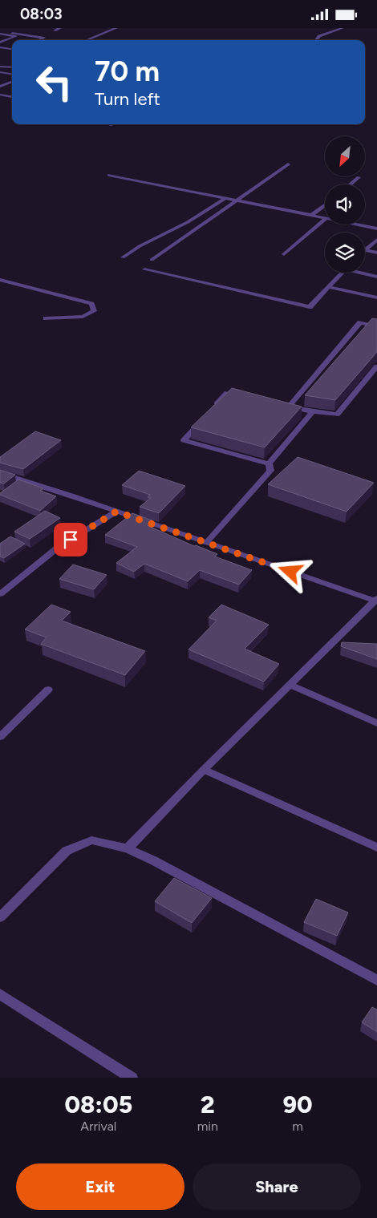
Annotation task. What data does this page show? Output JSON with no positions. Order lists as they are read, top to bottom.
{
  "north": "bottom left",
  "page": {
    "status": "08:03",
    "turn": ["70 m", "Turn left"],
    "eta": [
      "08:05",
      "Arrival",
      "2",
      "min",
      "90",
      "m"
    ],
    "buttons": ["Exit", "Share"]
  }
}
